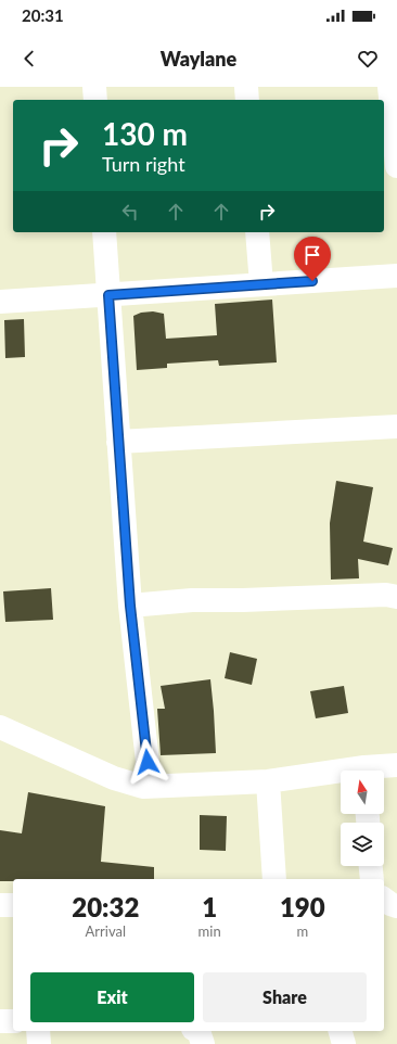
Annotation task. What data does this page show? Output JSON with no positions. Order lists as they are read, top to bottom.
{
  "north": "top",
  "page": {
    "status": "20:31",
    "header": "Waylane",
    "turn": ["130 m", "Turn right"],
    "eta": [
      "20:32",
      "Arrival",
      "1",
      "min",
      "190",
      "m"
    ],
    "buttons": ["Exit", "Share"]
  }
}
